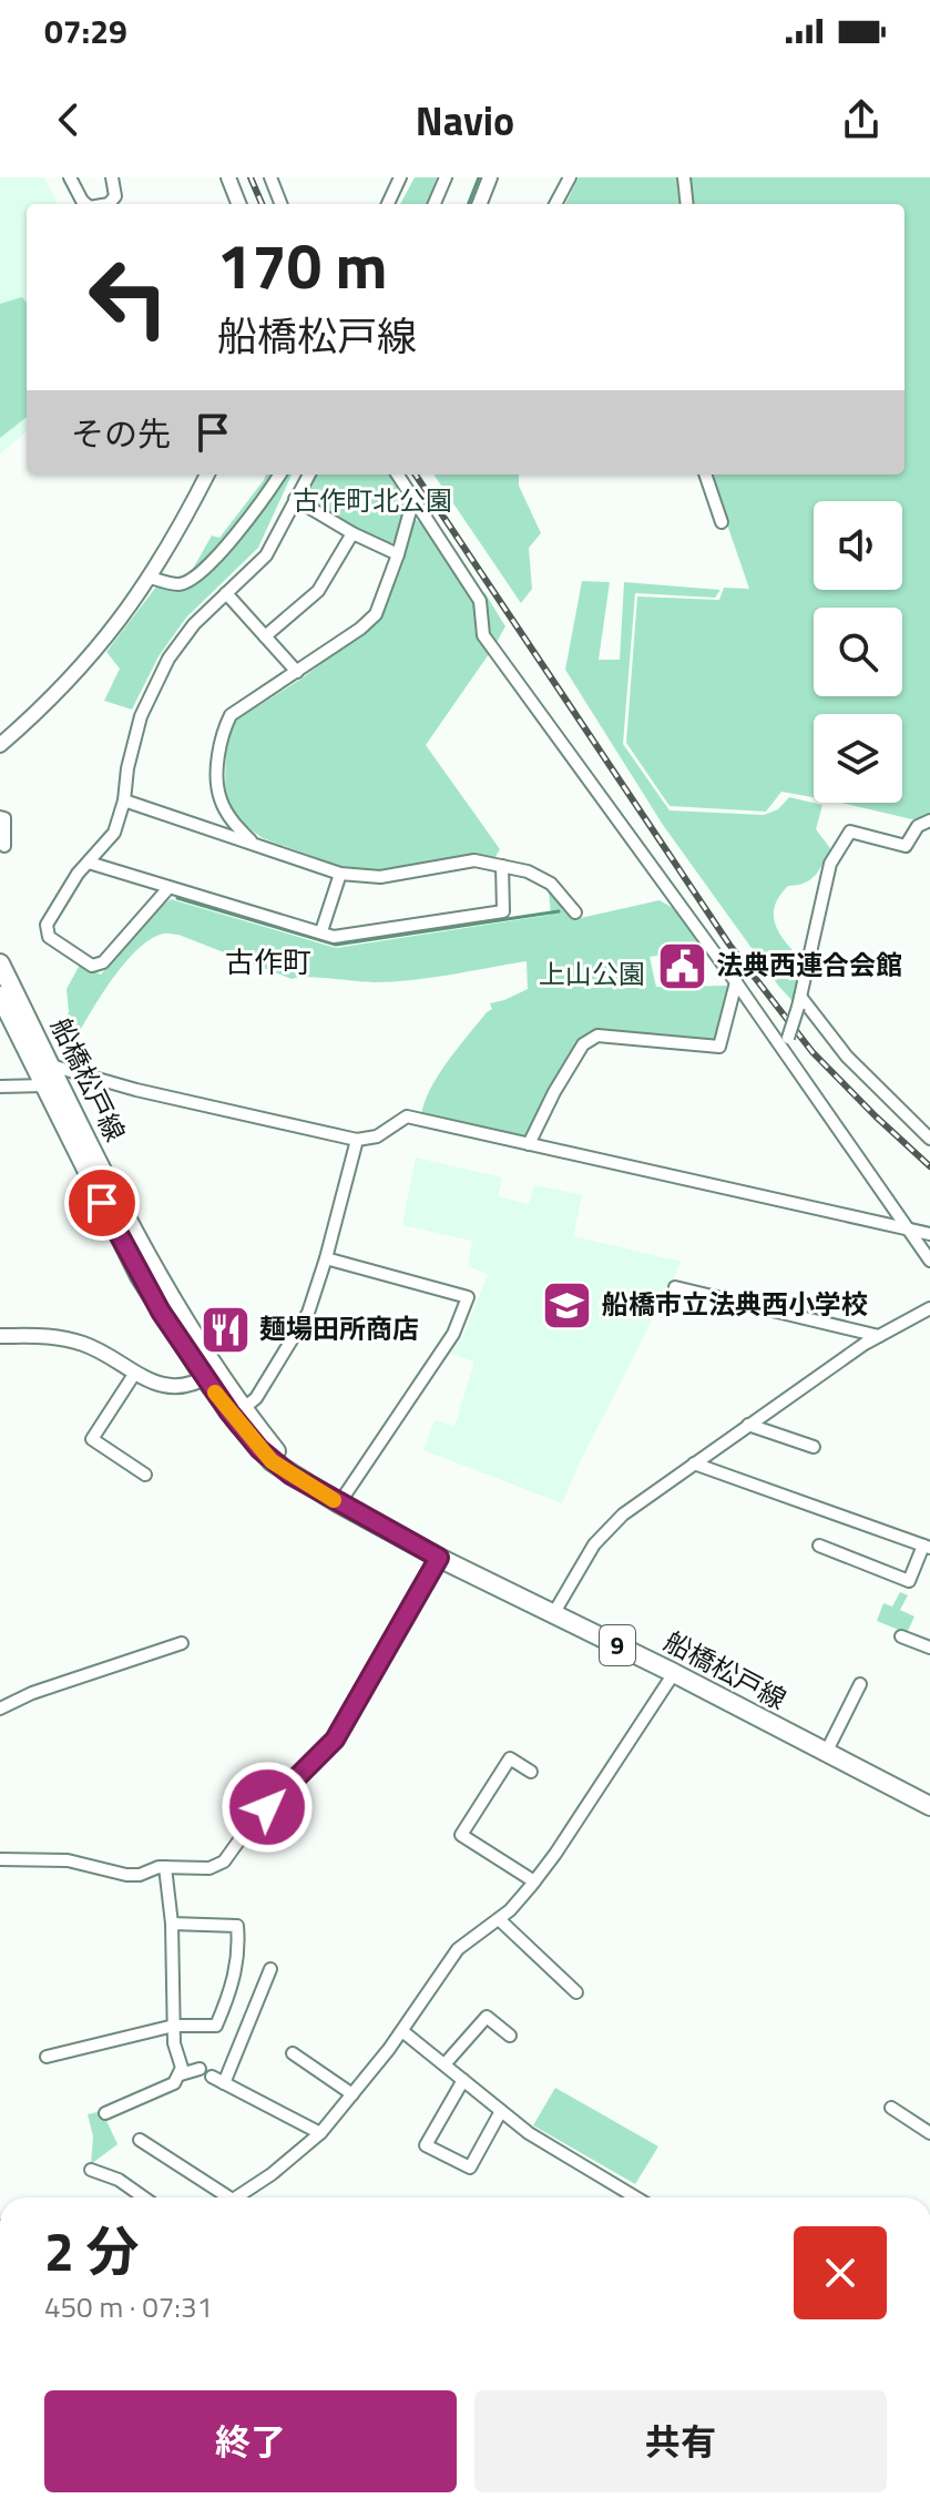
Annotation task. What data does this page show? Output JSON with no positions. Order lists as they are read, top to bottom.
{
  "streets": {
    "main road": ["船橋松戸線", "9"]
  },
  "districts": ["古作町"],
  "parks": ["古作町北公園", "上山公園"],
  "places": {
    "public building": ["法典西連合会館"],
    "school or university": ["船橋市立法典西小学校"],
    "restaurant": ["麺場田所商店"]
  },
  "page": {
    "status": "07:29",
    "header": "Navio",
    "turn": ["170 m", "船橋松戸線"],
    "then": "その先",
    "heading": ["2 分", "450 m · 07:31"],
    "buttons": ["終了", "共有"]
  }
}
